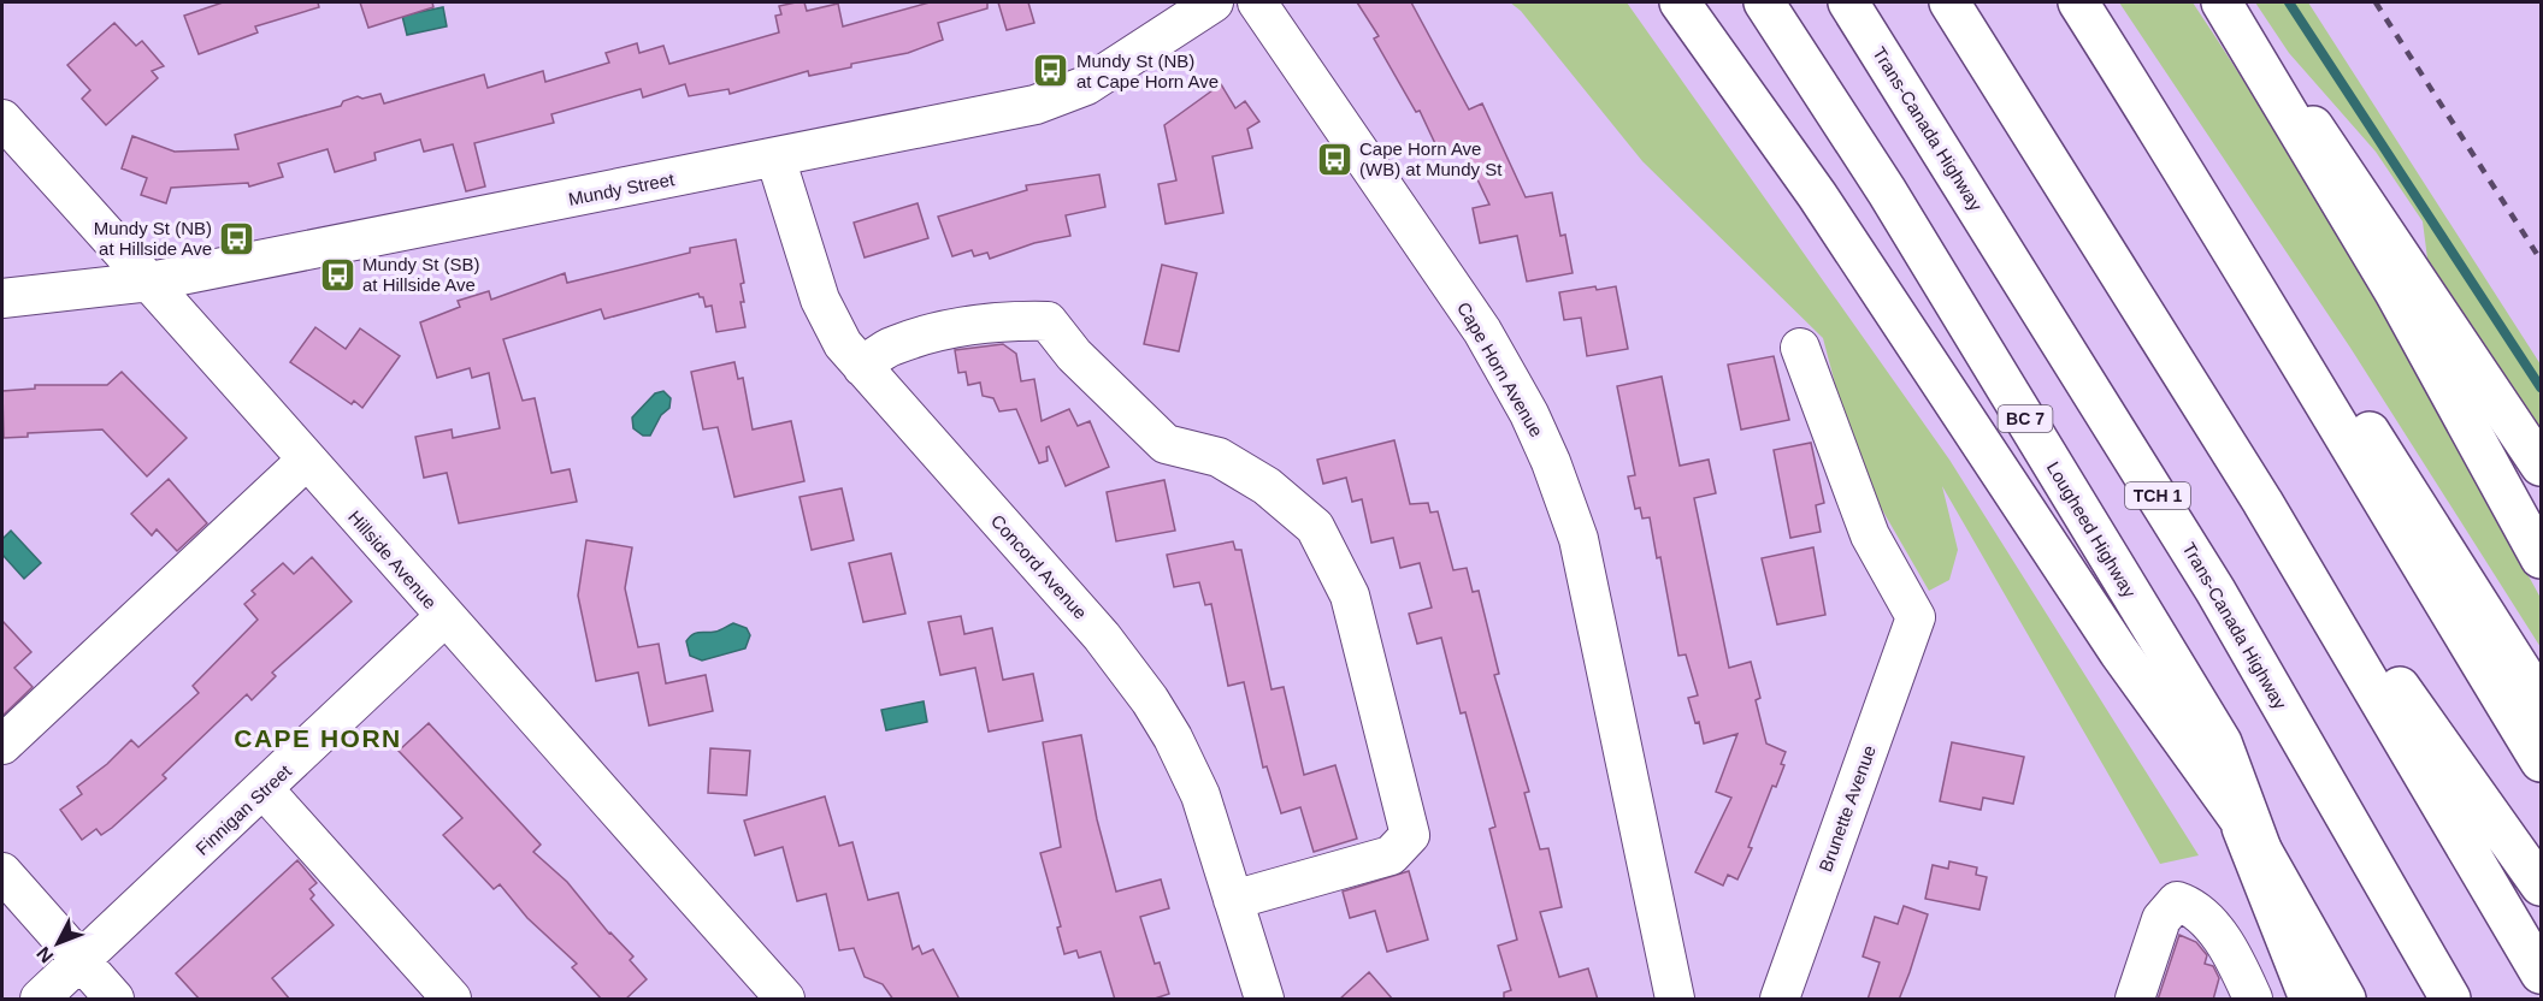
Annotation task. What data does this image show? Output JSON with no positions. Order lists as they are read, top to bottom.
{
  "streets": {
    "main road": [
      "Trans-Canada Highway",
      "BC 7",
      "TCH 1",
      "Lougheed Highway"
    ],
    "street": [
      "Mundy Street",
      "Cape Horn Avenue",
      "Hillside Avenue",
      "Concord Avenue",
      "Brunette Avenue",
      "Finnigan Street"
    ]
  },
  "crossings": [
    ["Mundy Street", "Hillside Avenue"],
    ["Mundy Street", "Concord Avenue"],
    ["Hillside Avenue", "Finnigan Street"]
  ],
  "districts": ["CAPE HORN"],
  "places": {
    "bus stop": [
      "Mundy St (NB) at Cape Horn Ave",
      "Cape Horn Ave (WB) at Mundy St",
      "Mundy St (NB) at Hillside Ave",
      "Mundy St (SB) at Hillside Ave"
    ]
  },
  "north": "bottom left"
}
